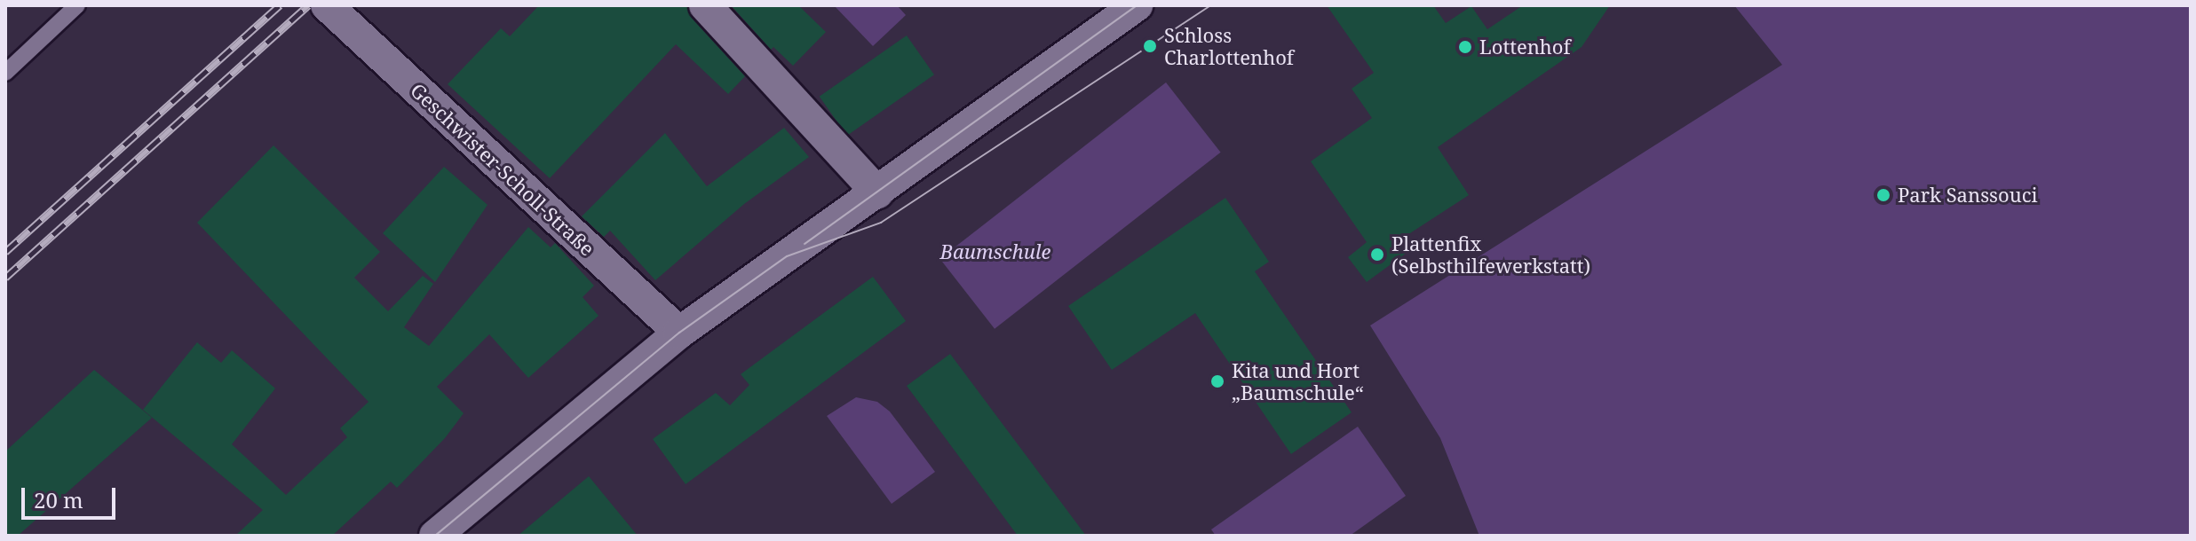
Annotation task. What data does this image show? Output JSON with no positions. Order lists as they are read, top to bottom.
{
  "streets": {
    "street": ["Geschwister-Scholl-Straße"]
  },
  "parks": ["Baumschule"],
  "places": [
    "Schloss Charlottenhof",
    "Lottenhof",
    "Park Sanssouci",
    "Plattenfix (Selbsthilfewerkstatt)",
    "Kita und Hort „Baumschule“"
  ],
  "scale_bar": "20 m"
}
